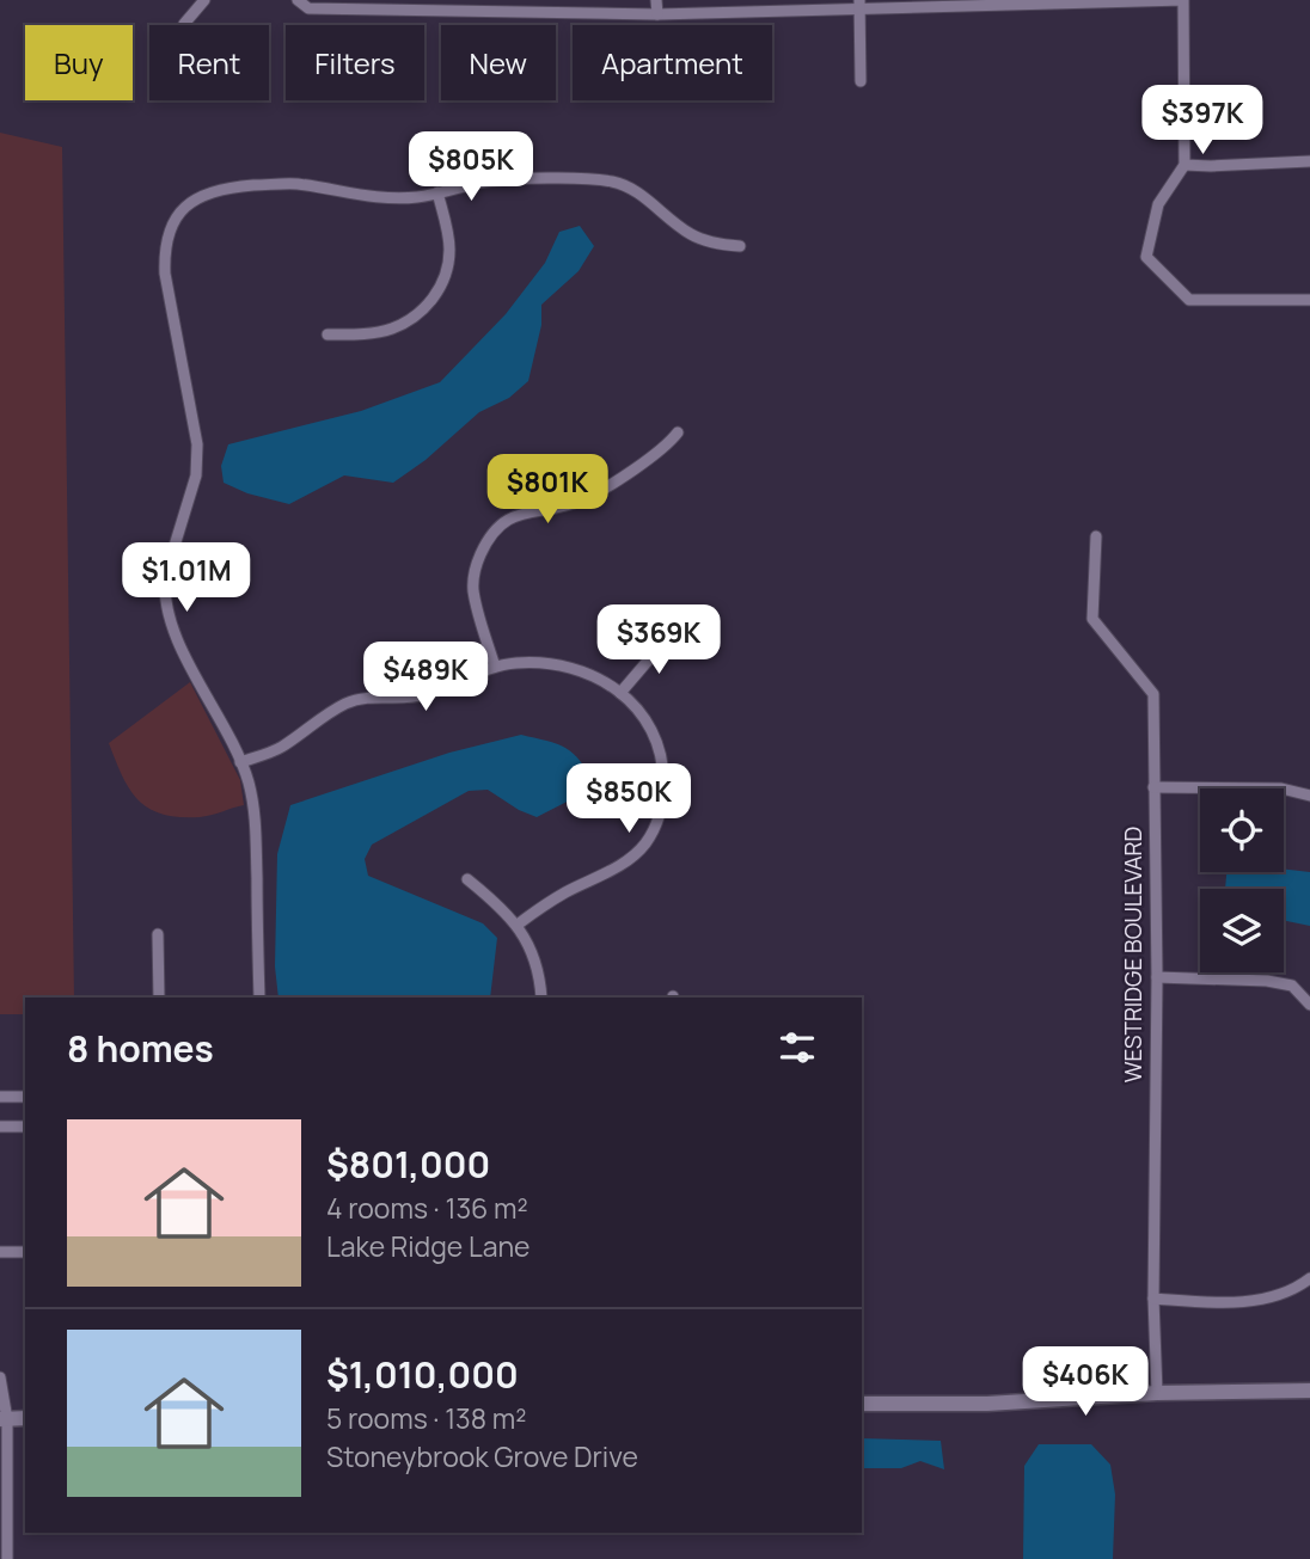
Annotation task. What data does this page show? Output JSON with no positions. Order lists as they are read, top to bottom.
{
  "streets": {
    "street": ["WESTRIDGE BOULEVARD"]
  },
  "page": {
    "chip": [
      "Buy",
      "Rent",
      "Filters",
      "New",
      "Apartment"
    ],
    "price": [
      "$397K",
      "$805K",
      "$801K",
      "$1.01M",
      "$369K",
      "$489K",
      "$850K",
      "$406K"
    ],
    "heading": "8 homes",
    "list": [
      {
        "name": "$801,000",
        "note": "4 rooms · 136 m² · Lake Ridge Lane"
      },
      {
        "name": "$1,010,000",
        "note": "5 rooms · 138 m² · Stoneybrook Grove Drive"
      }
    ]
  }
}
